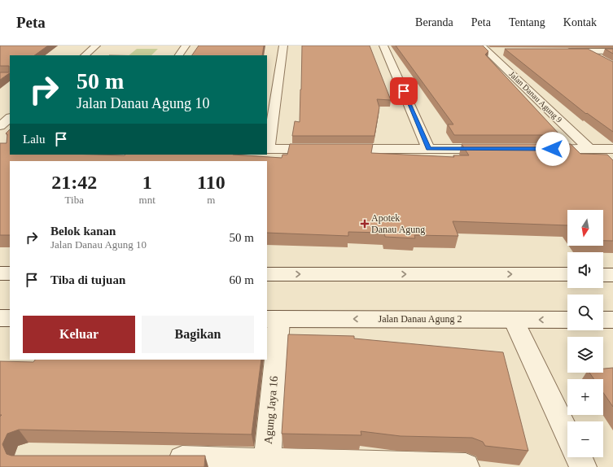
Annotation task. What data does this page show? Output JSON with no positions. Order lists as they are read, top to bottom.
{
  "streets": {
    "street": ["Jalan Danau Agung 9", "Jalan Danau Agung 2", "Agung Jaya 16"]
  },
  "crossings": [
    ["Jalan Danau Agung 2", "Agung Jaya 16"]
  ],
  "places": {
    "health": ["Apotek Danau Agung"]
  },
  "north": "bottom",
  "page": {
    "header": "Peta",
    "nav": [
      "Beranda",
      "Peta",
      "Tentang",
      "Kontak"
    ],
    "turn": ["50 m", "Jalan Danau Agung 10"],
    "then": "Lalu",
    "eta": [
      "21:42",
      "Tiba",
      "1",
      "mnt",
      "110",
      "m"
    ],
    "map_buttons": ["+", "−"],
    "list": [
      {
        "name": "Belok kanan",
        "note": "Jalan Danau Agung 10",
        "value": "50 m"
      },
      {
        "name": "Tiba di tujuan",
        "value": "60 m"
      }
    ],
    "buttons": ["Keluar", "Bagikan"]
  }
}
